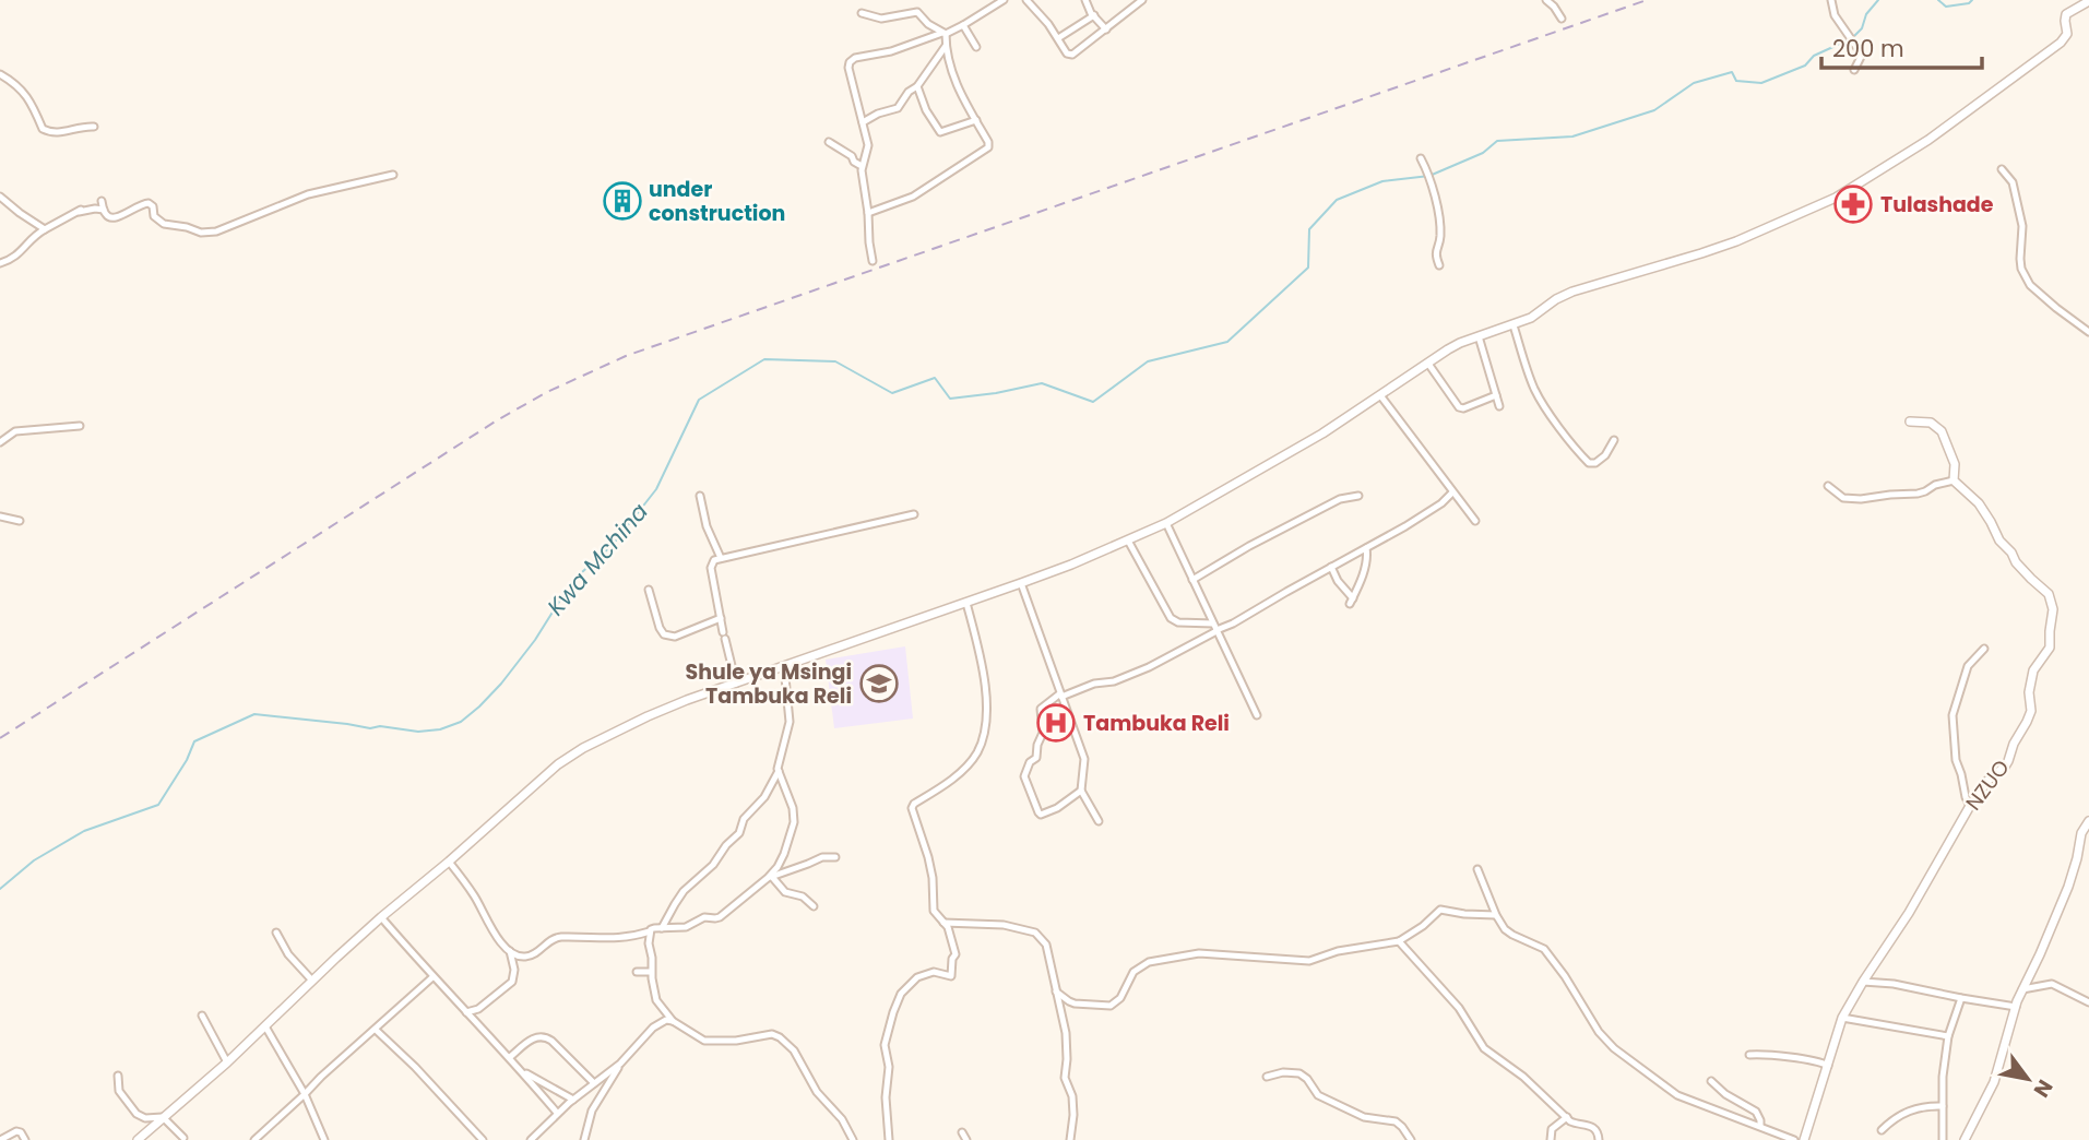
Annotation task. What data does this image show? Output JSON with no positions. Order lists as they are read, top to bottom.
{
  "streets": {
    "street": ["NZUO"]
  },
  "water": ["Kwa Mchina"],
  "places": {
    "building": ["under construction"],
    "pharmacy": ["Tulashade"],
    "school or university": ["Shule ya Msingi Tambuka Reli"],
    "hospital": ["Tambuka Reli"]
  },
  "scale_bar": "200 m",
  "north": "bottom right"
}
